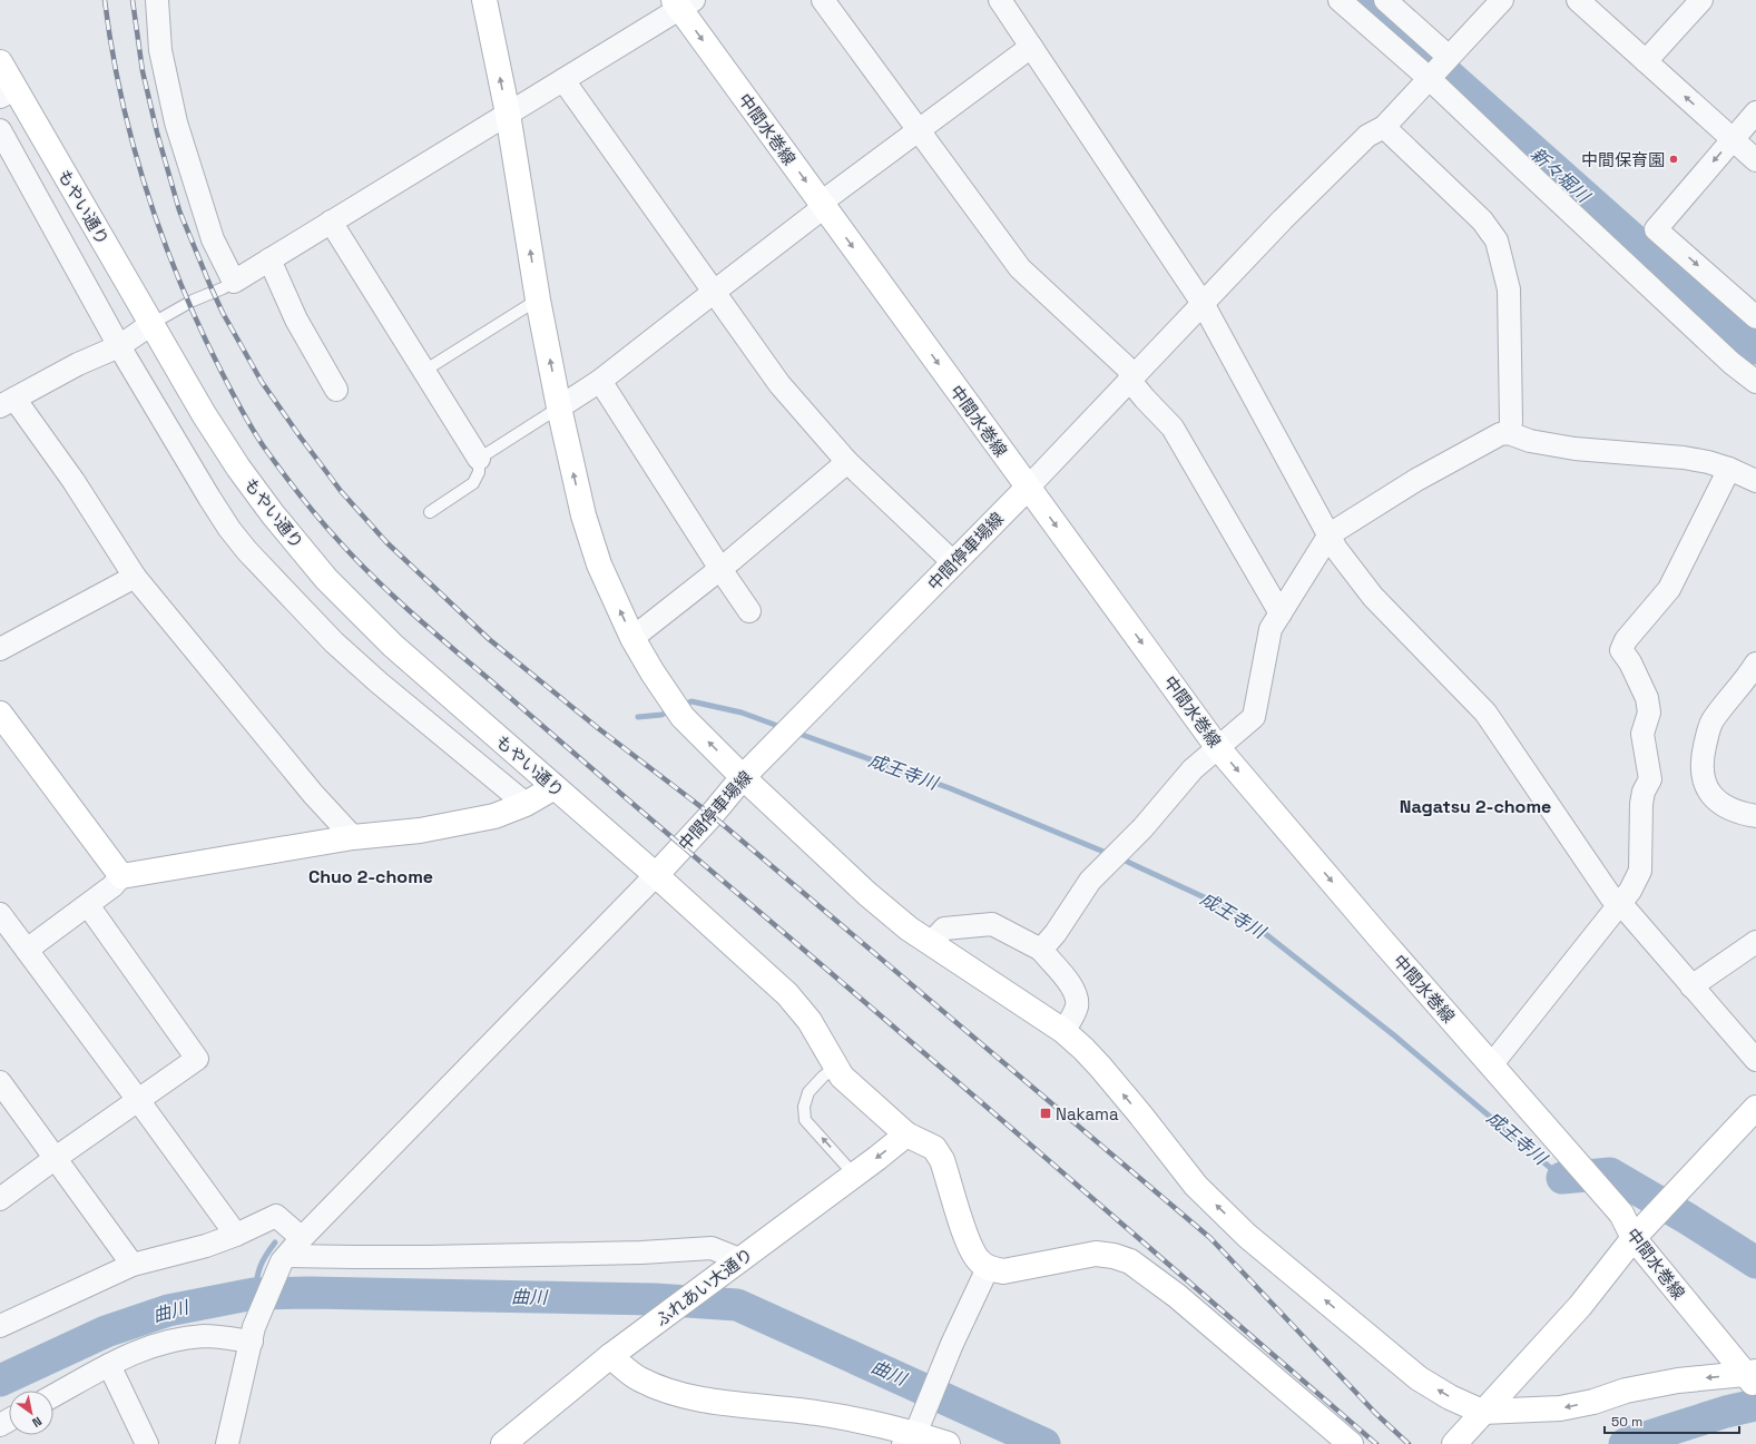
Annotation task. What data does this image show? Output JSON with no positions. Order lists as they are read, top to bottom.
{
  "streets": {
    "street": [
      "中間水巻線",
      "もやい通り",
      "中間停車場線",
      "ふれあい大通り"
    ]
  },
  "crossings": [
    ["中間水巻線", "中間停車場線"],
    ["もやい通り", "中間停車場線"]
  ],
  "districts": ["Nagatsu 2-chome", "Chuo 2-chome"],
  "water": ["新々堀川", "成王寺川", "曲川"],
  "places": {
    "other": ["中間保育園"],
    "transit": ["Nakama"]
  },
  "scale_bar": "50 m",
  "north": "bottom right"
}
